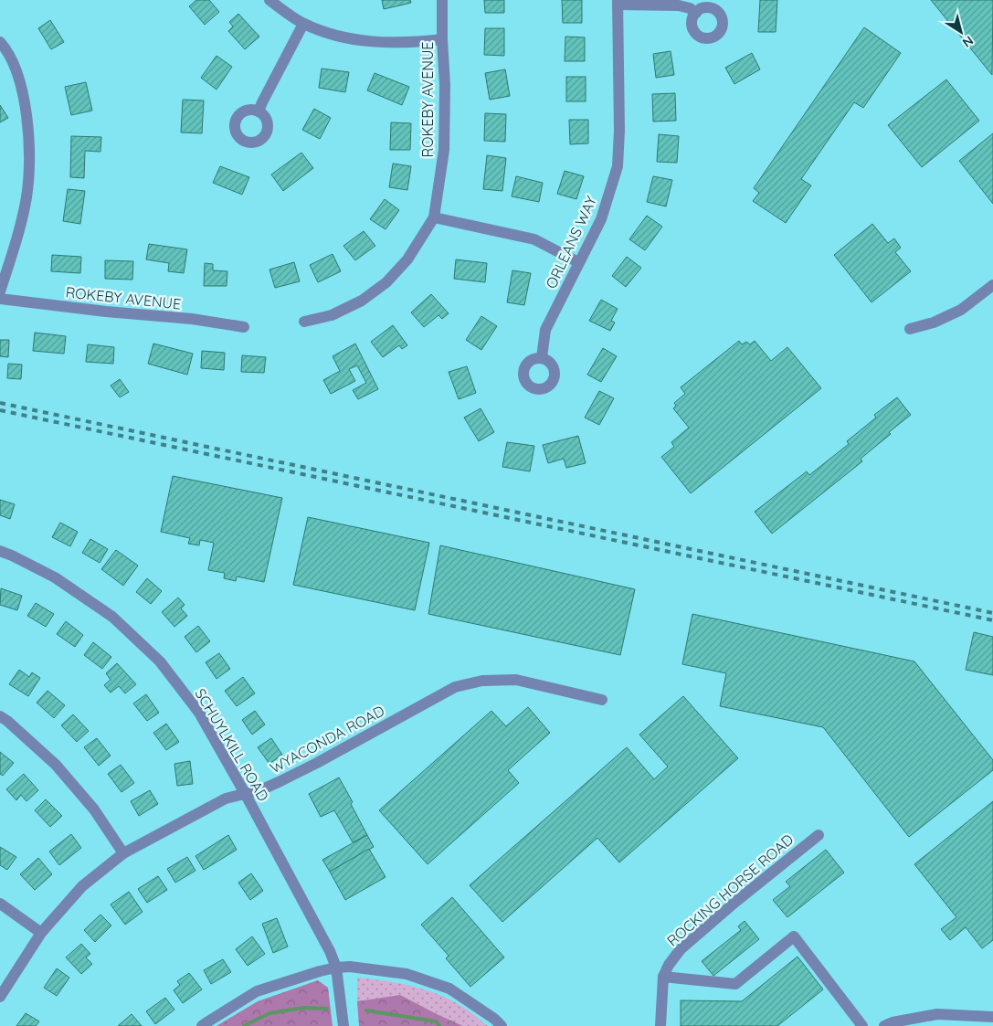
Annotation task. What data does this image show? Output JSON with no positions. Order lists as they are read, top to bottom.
{
  "streets": {
    "street": [
      "ROKEBY AVENUE",
      "ORLEANS WAY",
      "WYACONDA ROAD",
      "SCHUYLKILL ROAD",
      "ROCKING HORSE ROAD"
    ]
  },
  "crossings": [
    ["WYACONDA ROAD", "SCHUYLKILL ROAD"]
  ],
  "north": "bottom right"
}
